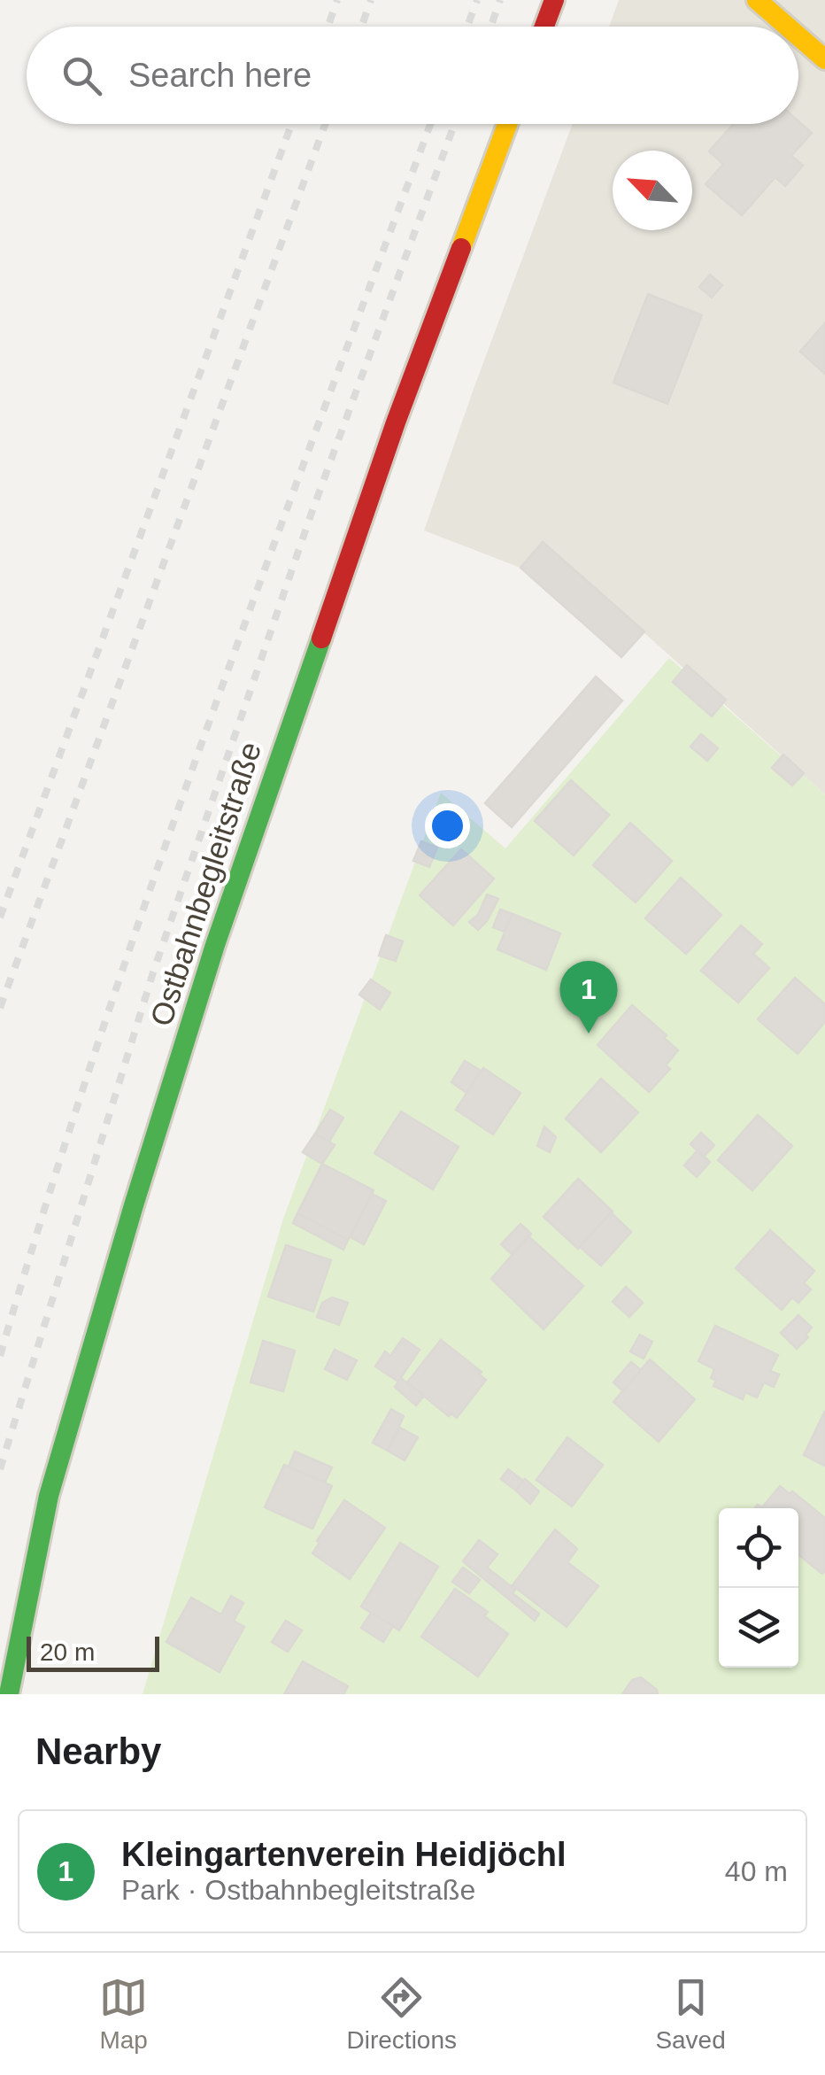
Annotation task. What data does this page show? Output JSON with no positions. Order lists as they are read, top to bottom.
{
  "streets": {
    "street": ["Ostbahnbegleitstraße"]
  },
  "scale_bar": "20 m",
  "north": "top left",
  "page": {
    "search": "Search here",
    "pins": "1",
    "scale": "20 m",
    "heading": "Nearby",
    "list": [
      {
        "mark": "1",
        "name": "Kleingartenverein Heidjöchl",
        "note": "Park · Ostbahnbegleitstraße",
        "value": "40 m"
      }
    ],
    "nav": ["Map", "Directions", "Saved"]
  }
}
